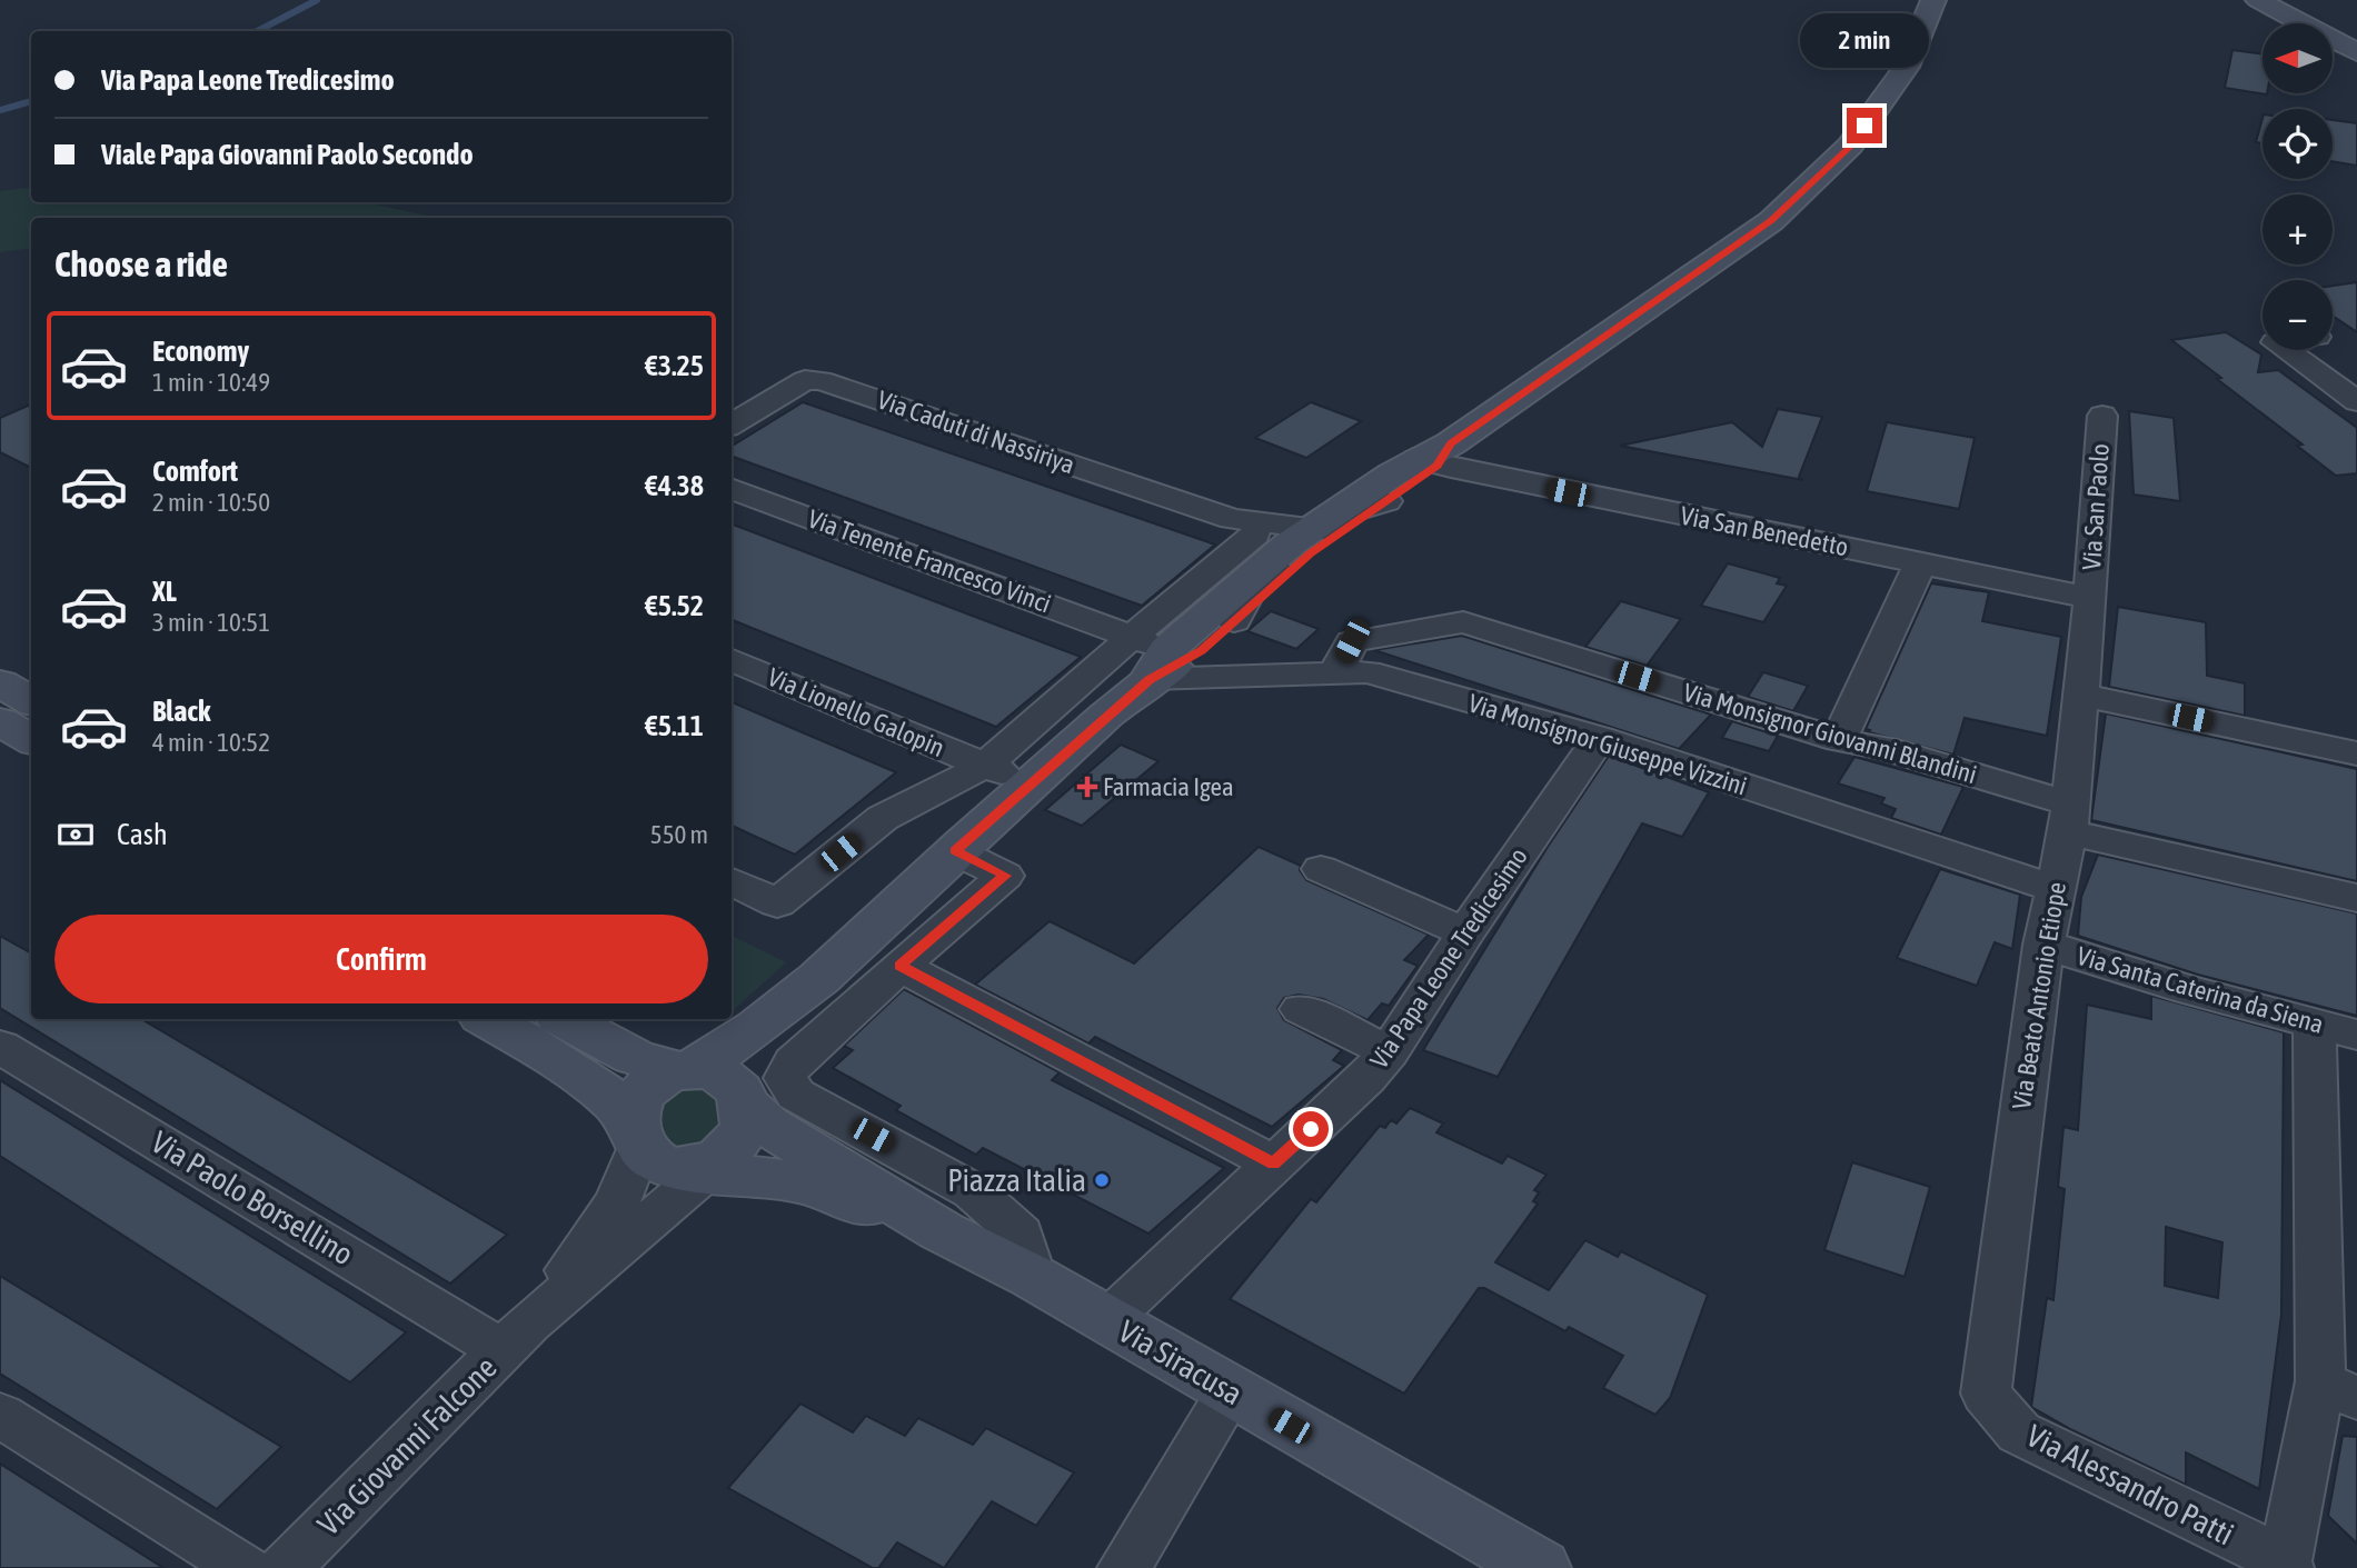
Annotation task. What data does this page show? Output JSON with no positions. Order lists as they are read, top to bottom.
{
  "streets": {
    "street": [
      "Via Caduti di Nassiriya",
      "Via San Paolo",
      "Via San Benedetto",
      "Via Tenente Francesco Vinci",
      "Via Lionello Galopin",
      "Via Monsignor Giovanni Blandini",
      "Via Monsignor Giuseppe Vizzini",
      "Via Papa Leone Tredicesimo",
      "Via Santa Caterina da Siena",
      "Via Beato Antonio Etiope",
      "Via Paolo Borsellino",
      "Via Siracusa",
      "Via Giovanni Falcone",
      "Via Alessandro Patti"
    ]
  },
  "crossings": [
    ["Via San Paolo", "Via San Benedetto"],
    ["Via San Paolo", "Via Beato Antonio Etiope"],
    ["Via San Benedetto", "Via Beato Antonio Etiope"],
    ["Via Tenente Francesco Vinci", "Via Monsignor Giuseppe Vizzini"],
    ["Via Monsignor Giovanni Blandini", "Via Monsignor Giuseppe Vizzini"],
    ["Via Monsignor Giovanni Blandini", "Via Beato Antonio Etiope"],
    ["Via Monsignor Giuseppe Vizzini", "Via Papa Leone Tredicesimo"],
    ["Via Monsignor Giuseppe Vizzini", "Via Beato Antonio Etiope"],
    ["Via Papa Leone Tredicesimo", "Via Siracusa"],
    ["Via Santa Caterina da Siena", "Via Beato Antonio Etiope"],
    ["Via Beato Antonio Etiope", "Via Alessandro Patti"],
    ["Via Paolo Borsellino", "Via Giovanni Falcone"]
  ],
  "places": {
    "health": ["Farmacia Igea"],
    "other": ["Piazza Italia"]
  },
  "north": "left",
  "page": {
    "bubble": "2 min",
    "map_buttons": ["+", "−"],
    "banner": ["Via Papa Leone Tredicesimo", "Viale Papa Giovanni Paolo Secondo"],
    "heading": "Choose a ride",
    "list": [
      {
        "name": "Economy",
        "note": "1 min · 10:49",
        "value": "€3.25"
      },
      {
        "name": "Comfort",
        "note": "2 min · 10:50",
        "value": "€4.38"
      },
      {
        "name": "XL",
        "note": "3 min · 10:51",
        "value": "€5.52"
      },
      {
        "name": "Black",
        "note": "4 min · 10:52",
        "value": "€5.11"
      }
    ],
    "pay": ["Cash", "550 m"],
    "buttons": "Confirm"
  }
}
